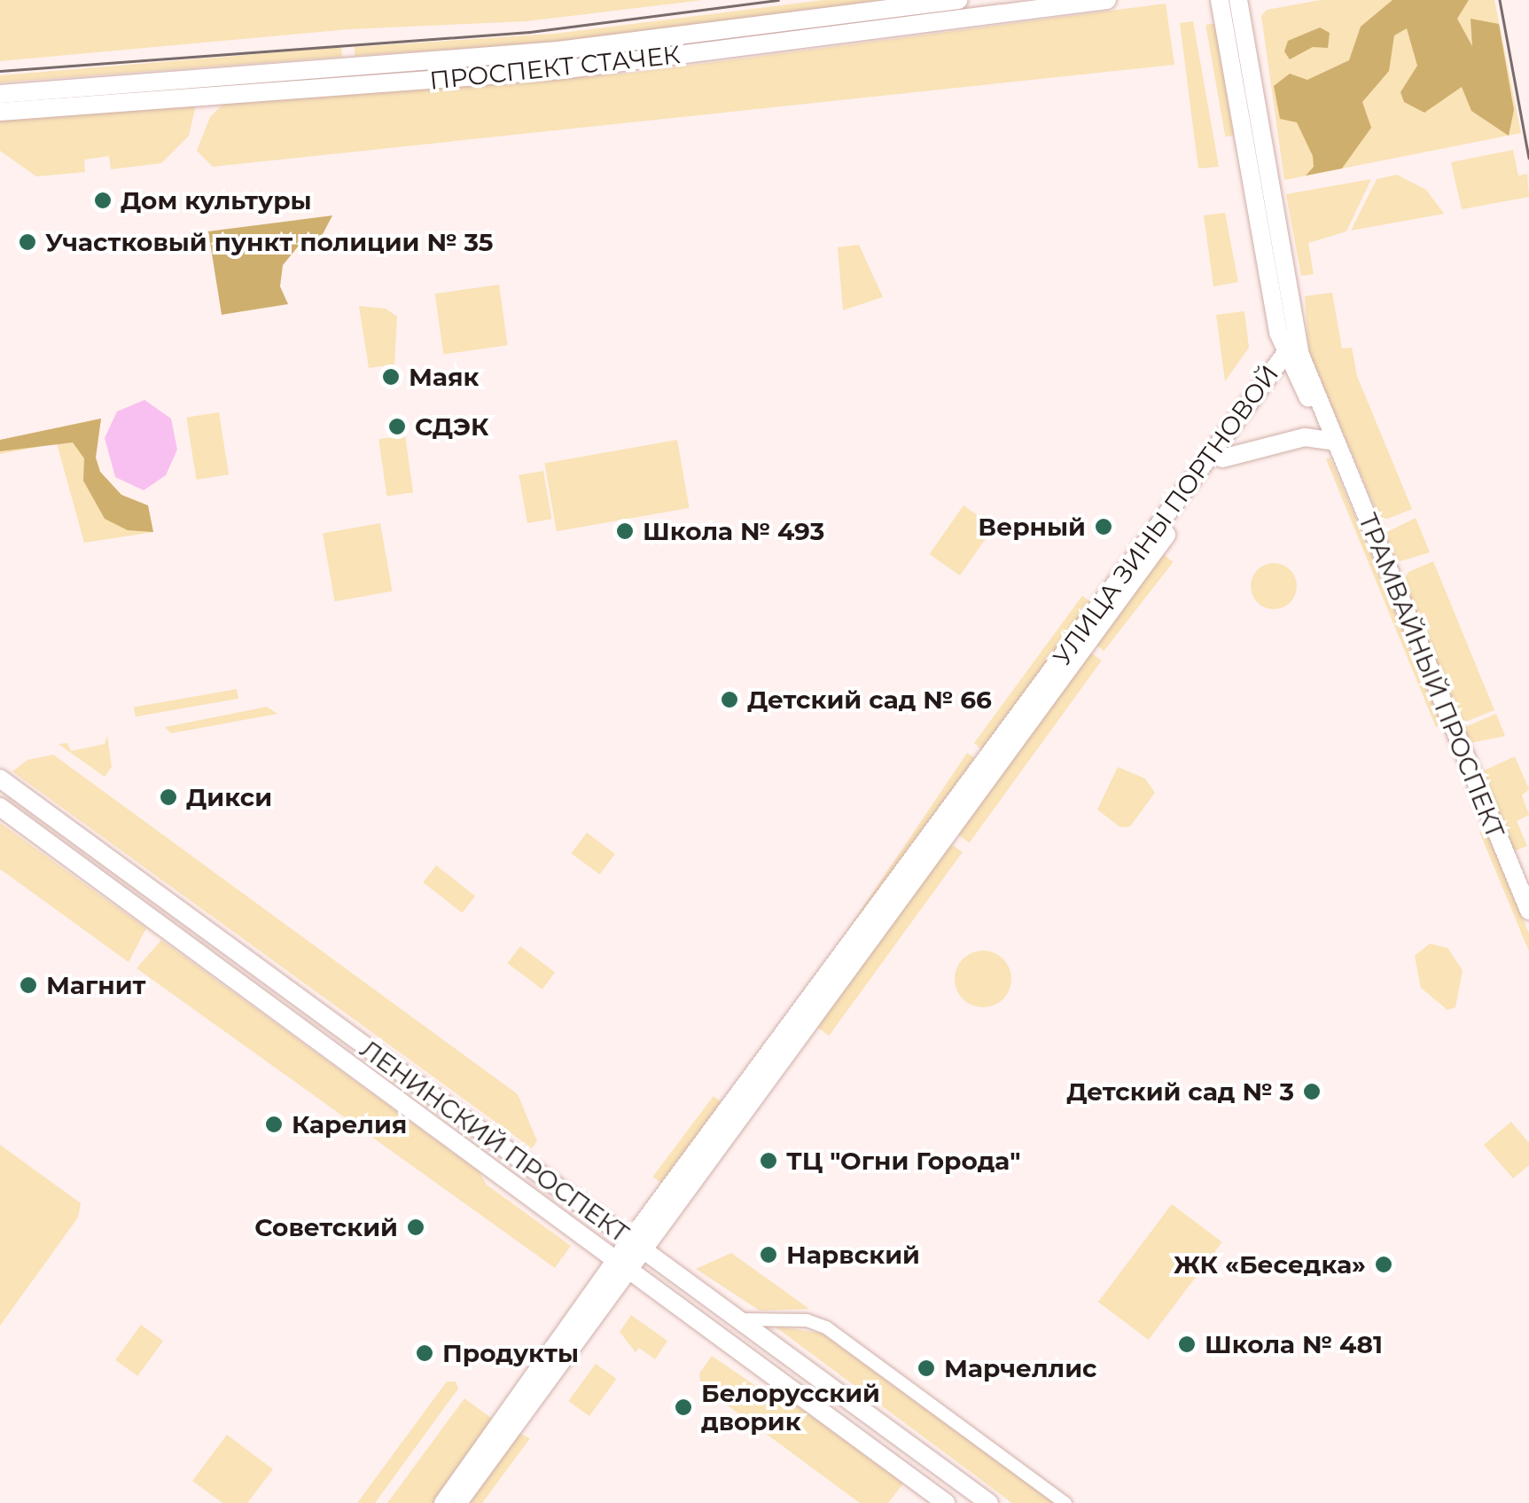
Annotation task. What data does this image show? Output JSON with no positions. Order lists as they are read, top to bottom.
{
  "streets": {
    "main road": [
      "ПРОСПЕКТ СТАЧЕК",
      "УЛИЦА ЗИНЫ ПОРТНОВОЙ",
      "ТРАМВАЙНЫЙ ПРОСПЕКТ",
      "ЛЕНИНСКИЙ ПРОСПЕКТ"
    ]
  },
  "crossings": [
    ["УЛИЦА ЗИНЫ ПОРТНОВОЙ", "ТРАМВАЙНЫЙ ПРОСПЕКТ"],
    ["УЛИЦА ЗИНЫ ПОРТНОВОЙ", "ЛЕНИНСКИЙ ПРОСПЕКТ"]
  ],
  "places": [
    "Дом культуры",
    "Участковый пункт полиции № 35",
    "Маяк",
    "СДЭК",
    "Верный",
    "Школа № 493",
    "Детский сад № 66",
    "Дикси",
    "Магнит",
    "Детский сад № 3",
    "Карелия",
    "ТЦ \"Огни Города\"",
    "Советский",
    "Нарвский",
    "ЖК «Беседка»",
    "Школа № 481",
    "Продукты",
    "Марчеллис",
    "Белорусский дворик"
  ]
}
